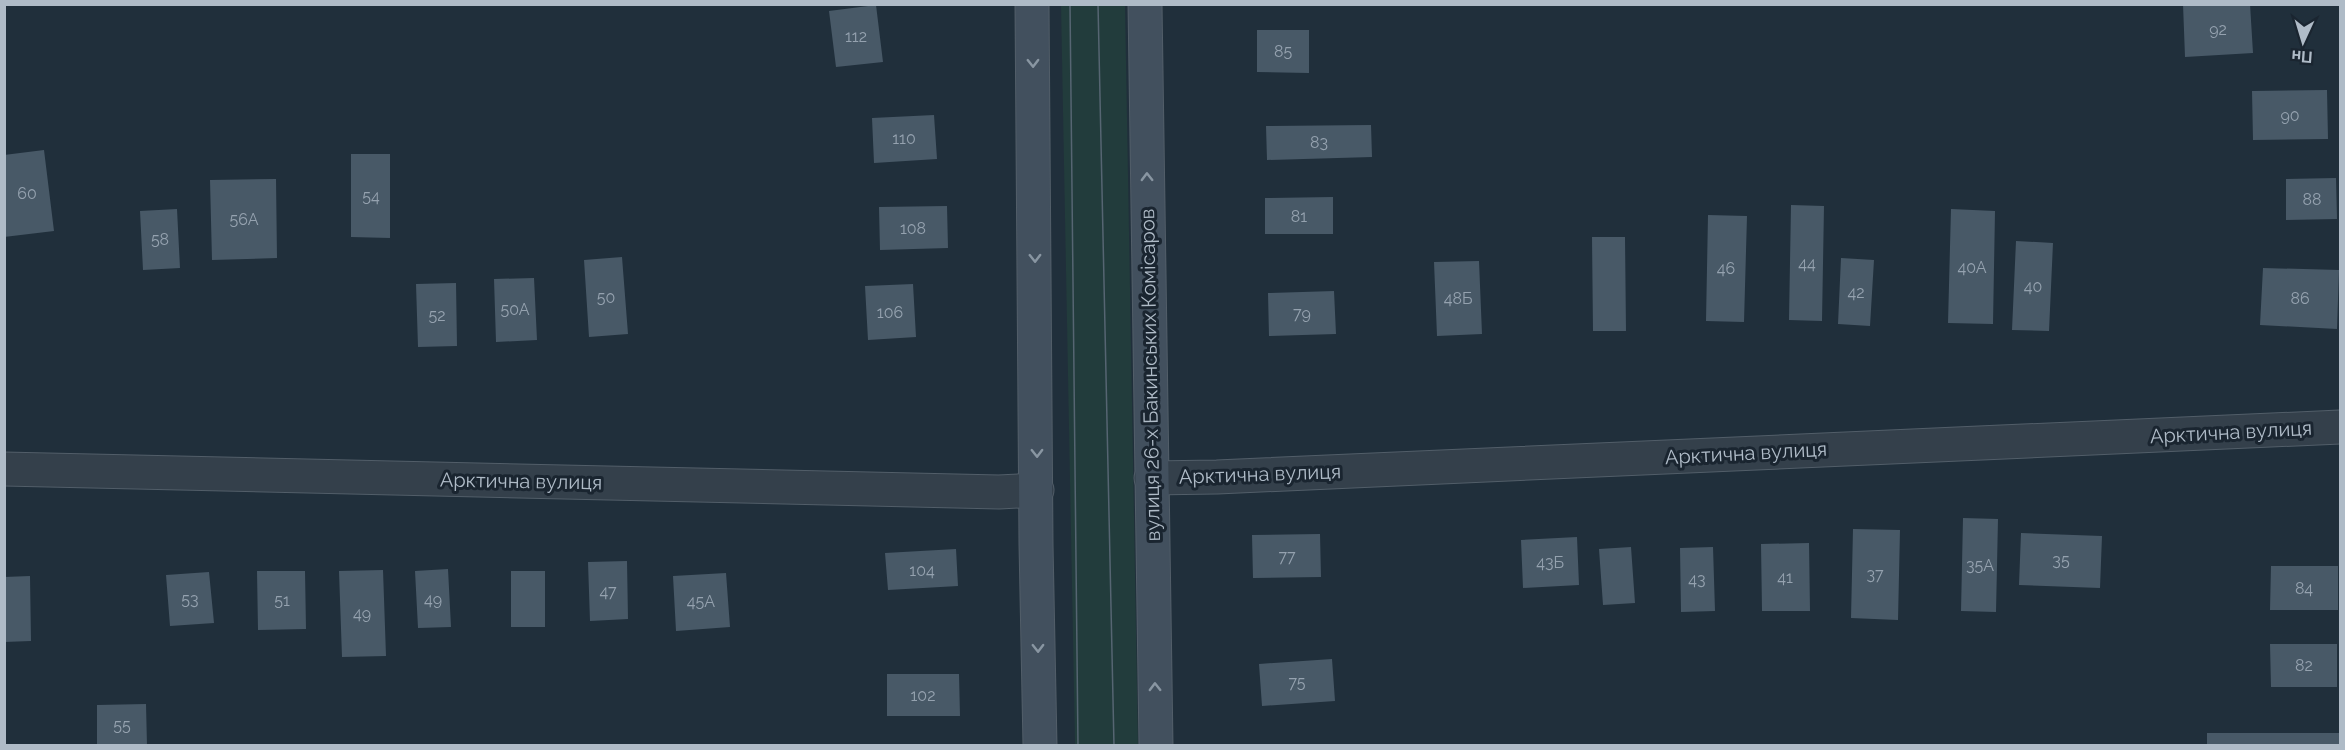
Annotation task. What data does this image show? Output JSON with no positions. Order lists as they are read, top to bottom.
{
  "streets": {
    "street": ["вулиця 26-х Бакинських Комісаров", "Арктична вулиця"]
  },
  "crossings": [
    ["вулиця 26-х Бакинських Комісаров", "Арктична вулиця"]
  ],
  "house_numbers": [
    "92",
    "112",
    "85",
    "90",
    "110",
    "83",
    "60",
    "54",
    "88",
    "81",
    "56А",
    "108",
    "58",
    "44",
    "40А",
    "46",
    "40",
    "42",
    "50",
    "48Б",
    "86",
    "50А",
    "106",
    "79",
    "52",
    "77",
    "35",
    "43Б",
    "35А",
    "104",
    "37",
    "41",
    "43",
    "84",
    "47",
    "53",
    "49",
    "51",
    "45А",
    "49",
    "82",
    "75",
    "102",
    "55"
  ],
  "north": "bottom"
}
